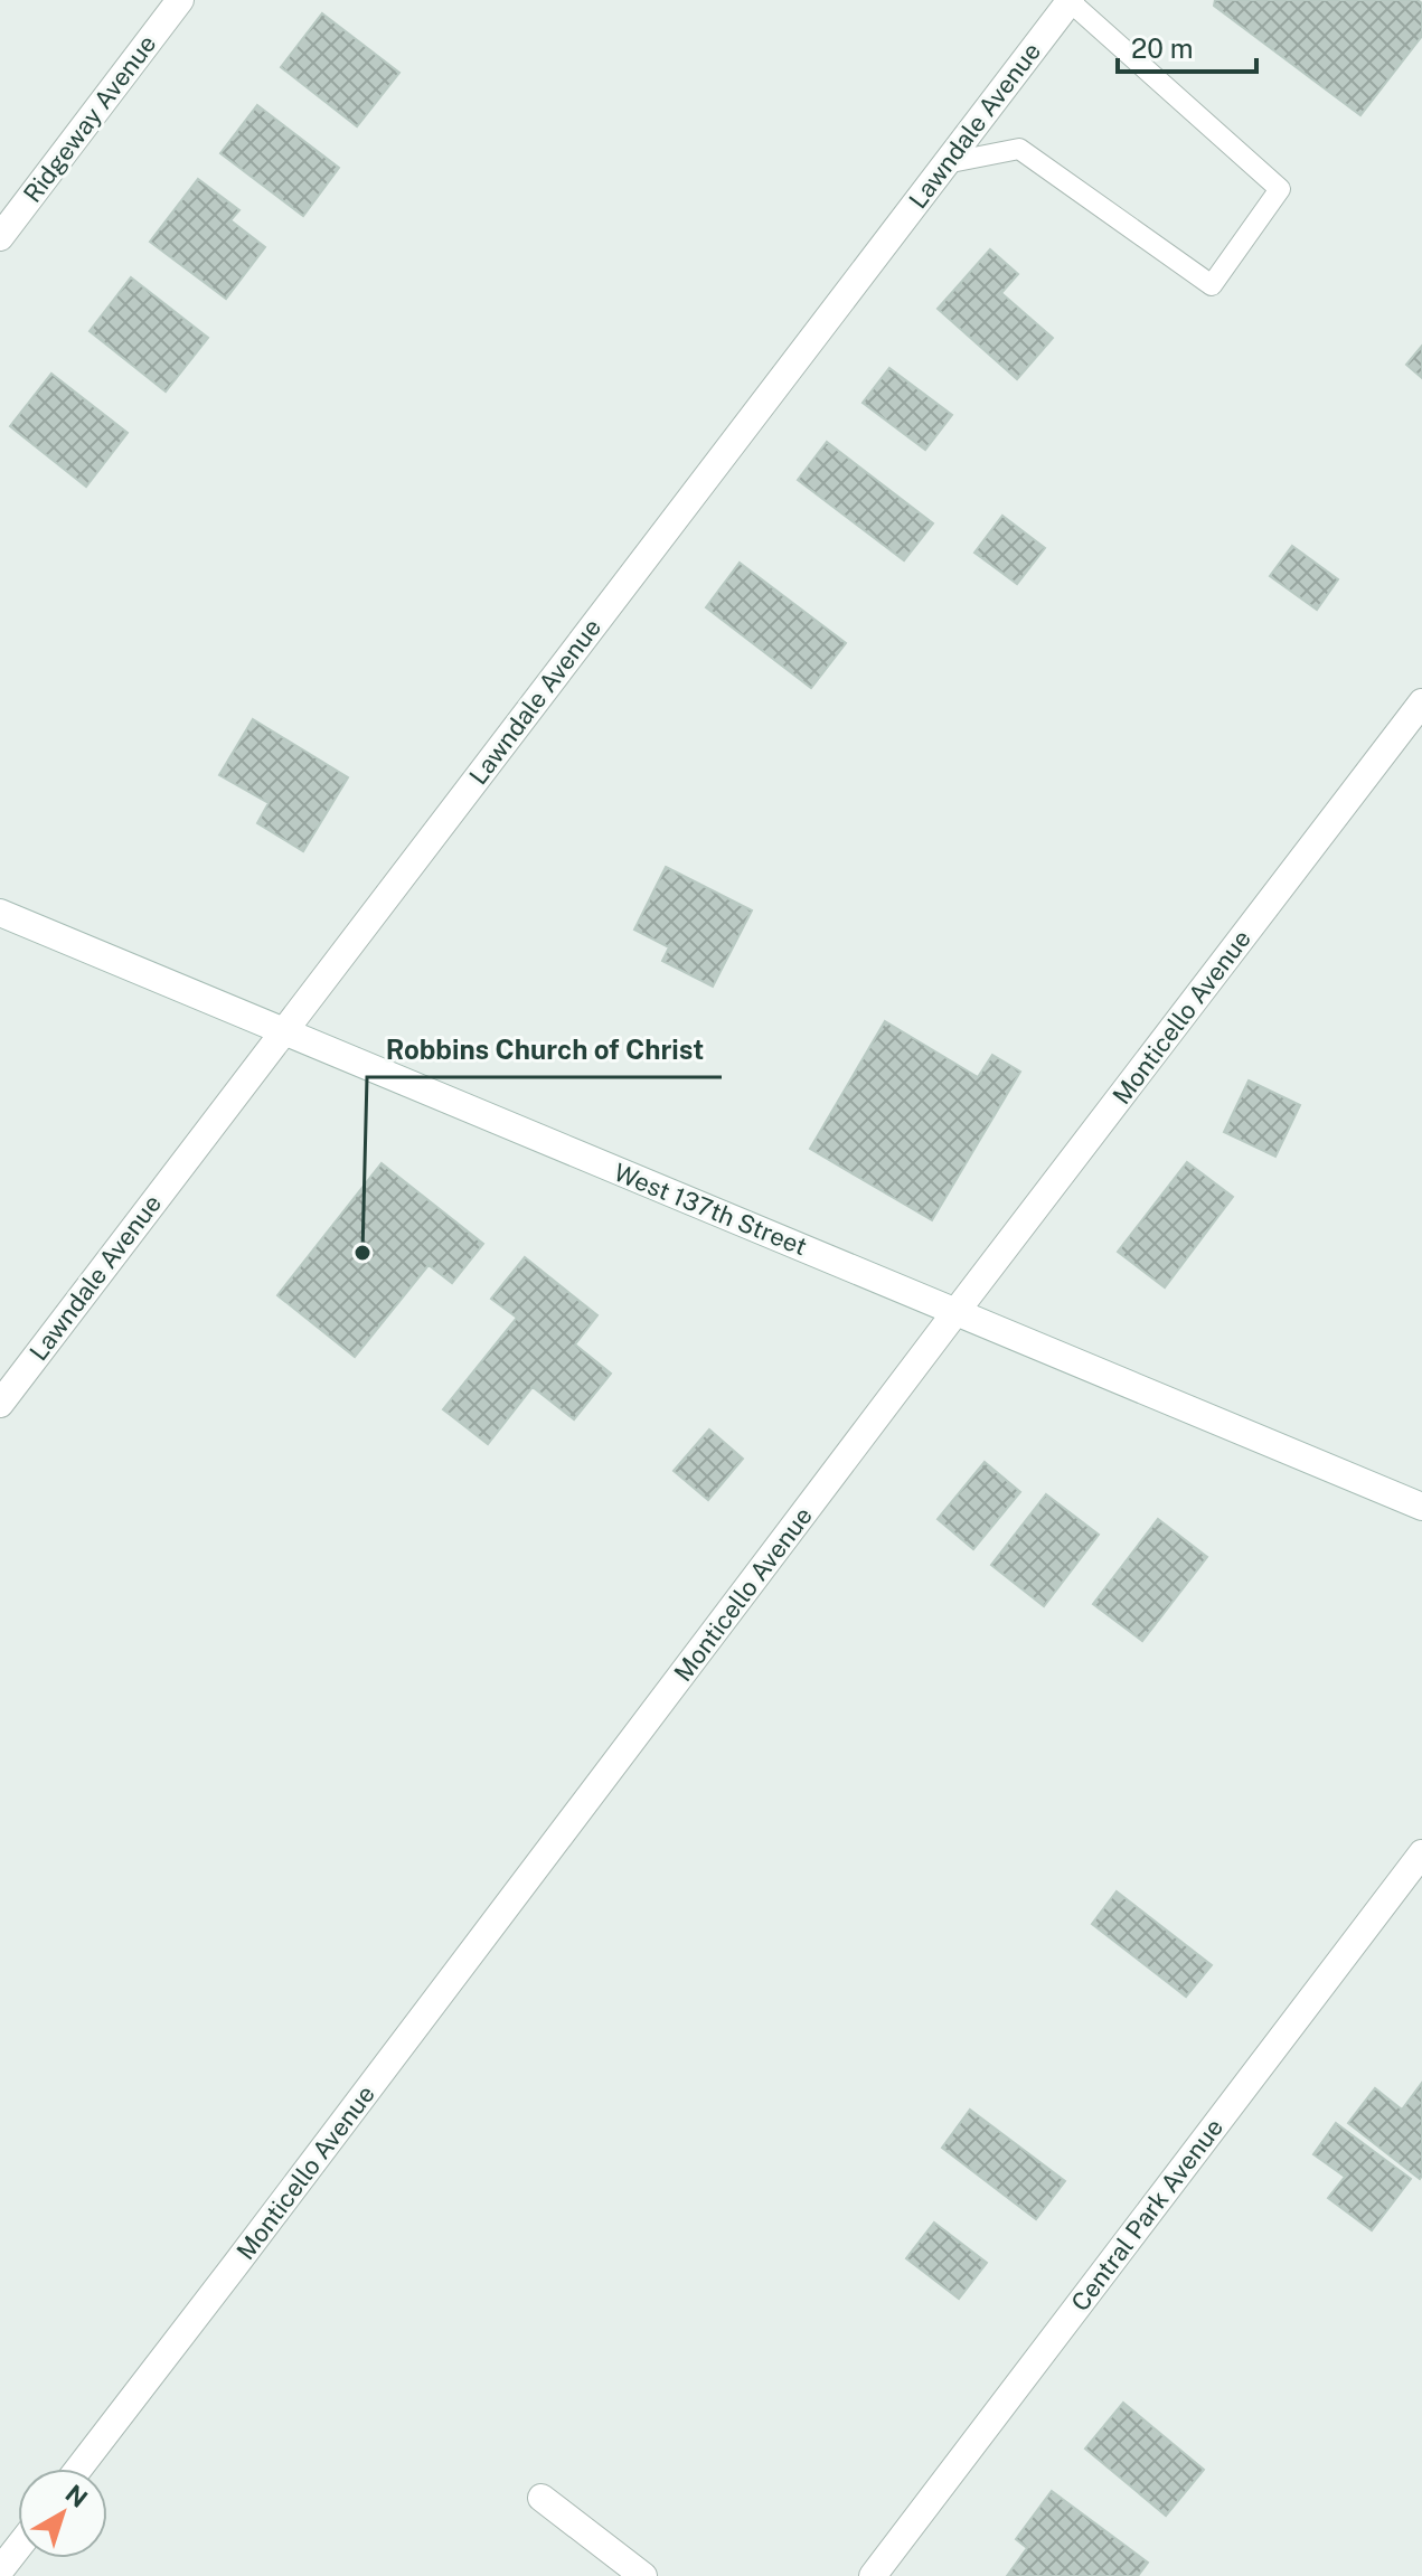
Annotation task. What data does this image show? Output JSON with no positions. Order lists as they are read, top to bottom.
{
  "streets": {
    "street": [
      "Ridgeway Avenue",
      "Lawndale Avenue",
      "Monticello Avenue",
      "West 137th Street",
      "Central Park Avenue"
    ]
  },
  "crossings": [
    ["Lawndale Avenue", "West 137th Street"],
    ["Monticello Avenue", "West 137th Street"]
  ],
  "places": ["Robbins Church of Christ"],
  "scale_bar": "20 m",
  "north": "top right"
}
